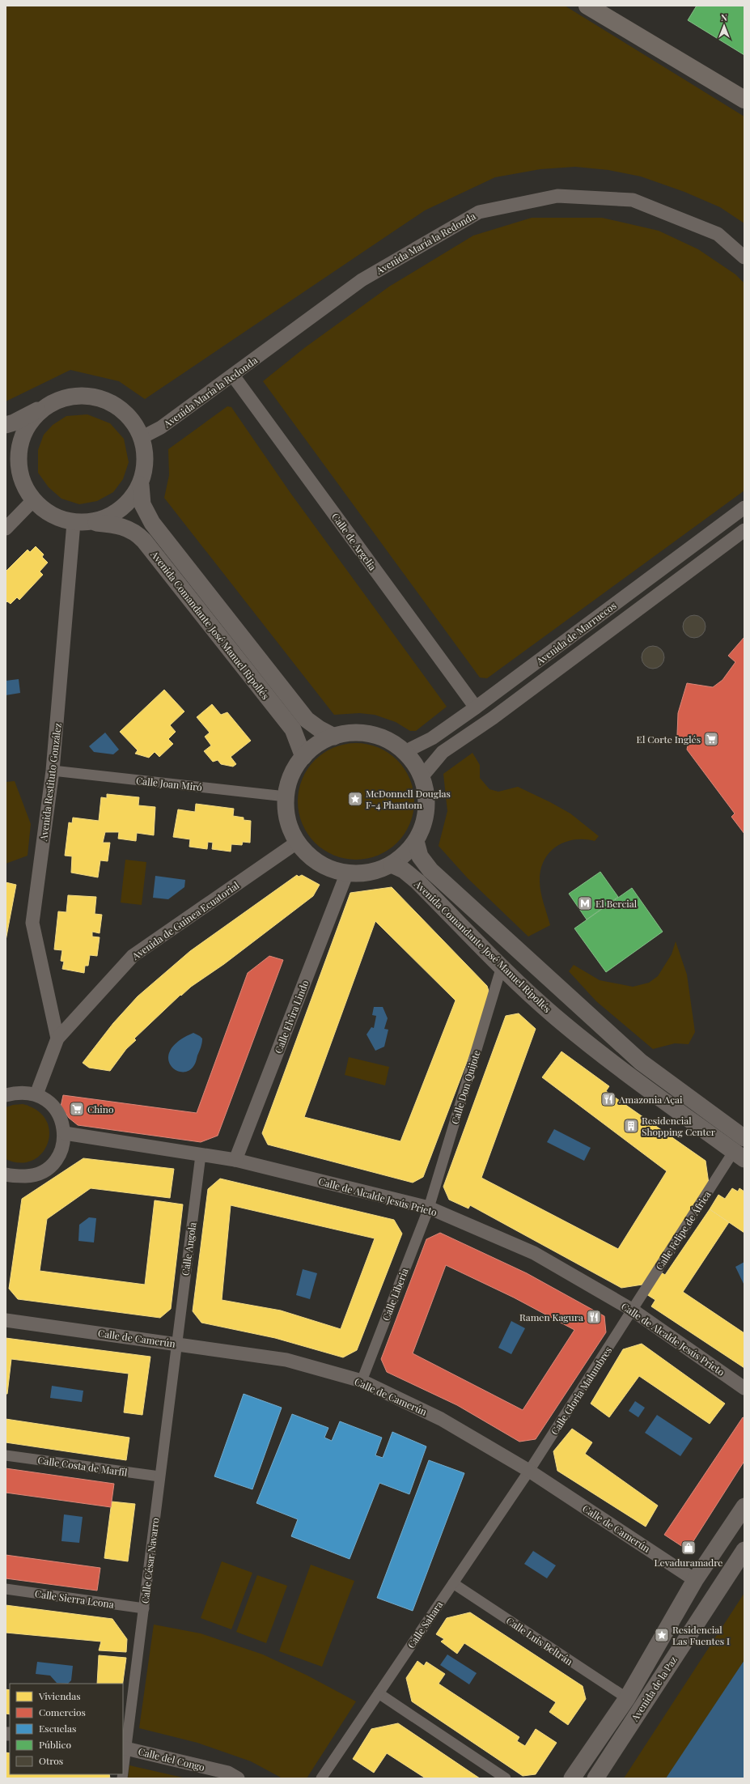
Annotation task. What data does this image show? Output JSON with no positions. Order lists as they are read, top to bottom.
{
  "streets": {
    "street": [
      "Avenida María la Redonda",
      "Calle de Argelia",
      "Avenida Comandante José Manuel Ripollés",
      "Avenida de Marruecos",
      "Avenida Restituto González",
      "Calle Joan Miró",
      "Avenida de Guinea Ecuatorial",
      "Calle Elvira Lindo",
      "Calle Don Quijote",
      "Calle de Alcalde Jesús Prieto",
      "Calle Felipe de África",
      "Calle Angola",
      "Calle Liberia",
      "Calle de Camerún",
      "Calle Gloria Malumbres",
      "Calle Costa de Marfíl",
      "Calle César Navarro",
      "Calle Sierra Leona",
      "Calle Sahara",
      "Calle Luis Beltrán",
      "Avenida de la Paz",
      "Calle del Congo"
    ]
  },
  "crossings": [
    ["Avenida María la Redonda", "Calle de Argelia"],
    ["Calle de Argelia", "Avenida de Marruecos"],
    ["Avenida Comandante José Manuel Ripollés", "Calle Don Quijote"],
    ["Avenida Comandante José Manuel Ripollés", "Calle Felipe de África"],
    ["Avenida Restituto González", "Calle Joan Miró"],
    ["Avenida Restituto González", "Avenida de Guinea Ecuatorial"],
    ["Calle Elvira Lindo", "Calle de Alcalde Jesús Prieto"],
    ["Calle Don Quijote", "Calle de Alcalde Jesús Prieto"],
    ["Calle Don Quijote", "Calle Liberia"],
    ["Calle de Alcalde Jesús Prieto", "Calle Felipe de África"],
    ["Calle de Alcalde Jesús Prieto", "Calle Angola"],
    ["Calle de Alcalde Jesús Prieto", "Calle Liberia"],
    ["Calle de Alcalde Jesús Prieto", "Calle Gloria Malumbres"],
    ["Calle Felipe de África", "Calle Gloria Malumbres"],
    ["Calle Angola", "Calle de Camerún"],
    ["Calle Angola", "Calle César Navarro"],
    ["Calle Liberia", "Calle de Camerún"],
    ["Calle de Camerún", "Calle Gloria Malumbres"],
    ["Calle de Camerún", "Calle César Navarro"],
    ["Calle de Camerún", "Calle Sahara"],
    ["Calle Gloria Malumbres", "Calle Sahara"],
    ["Calle Costa de Marfíl", "Calle César Navarro"],
    ["Calle César Navarro", "Calle Sierra Leona"],
    ["Calle César Navarro", "Calle del Congo"],
    ["Calle Sahara", "Calle Luis Beltrán"]
  ],
  "places": {
    "supermarket": ["El Corte Inglés", "Chino"],
    "place": ["McDonnell Douglas F-4 Phantom", "Residencial Las Fuentes I"],
    "metro station": ["El Bercial"],
    "restaurant": ["Amazonia Açai", "Ramen Kagura"],
    "building": ["Residencial Shopping Center"],
    "shop": ["Levaduramadre"]
  },
  "legend": [
    "Viviendas",
    "Comercios",
    "Escuelas",
    "Público",
    "Otros"
  ],
  "north": "top"
}
